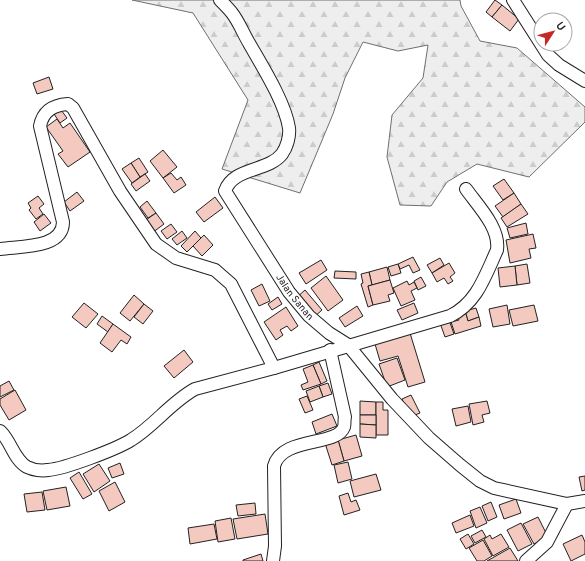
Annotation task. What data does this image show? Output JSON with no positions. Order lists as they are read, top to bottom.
{
  "streets": {
    "street": ["Jalan Sanan"]
  },
  "north": "top right"
}
